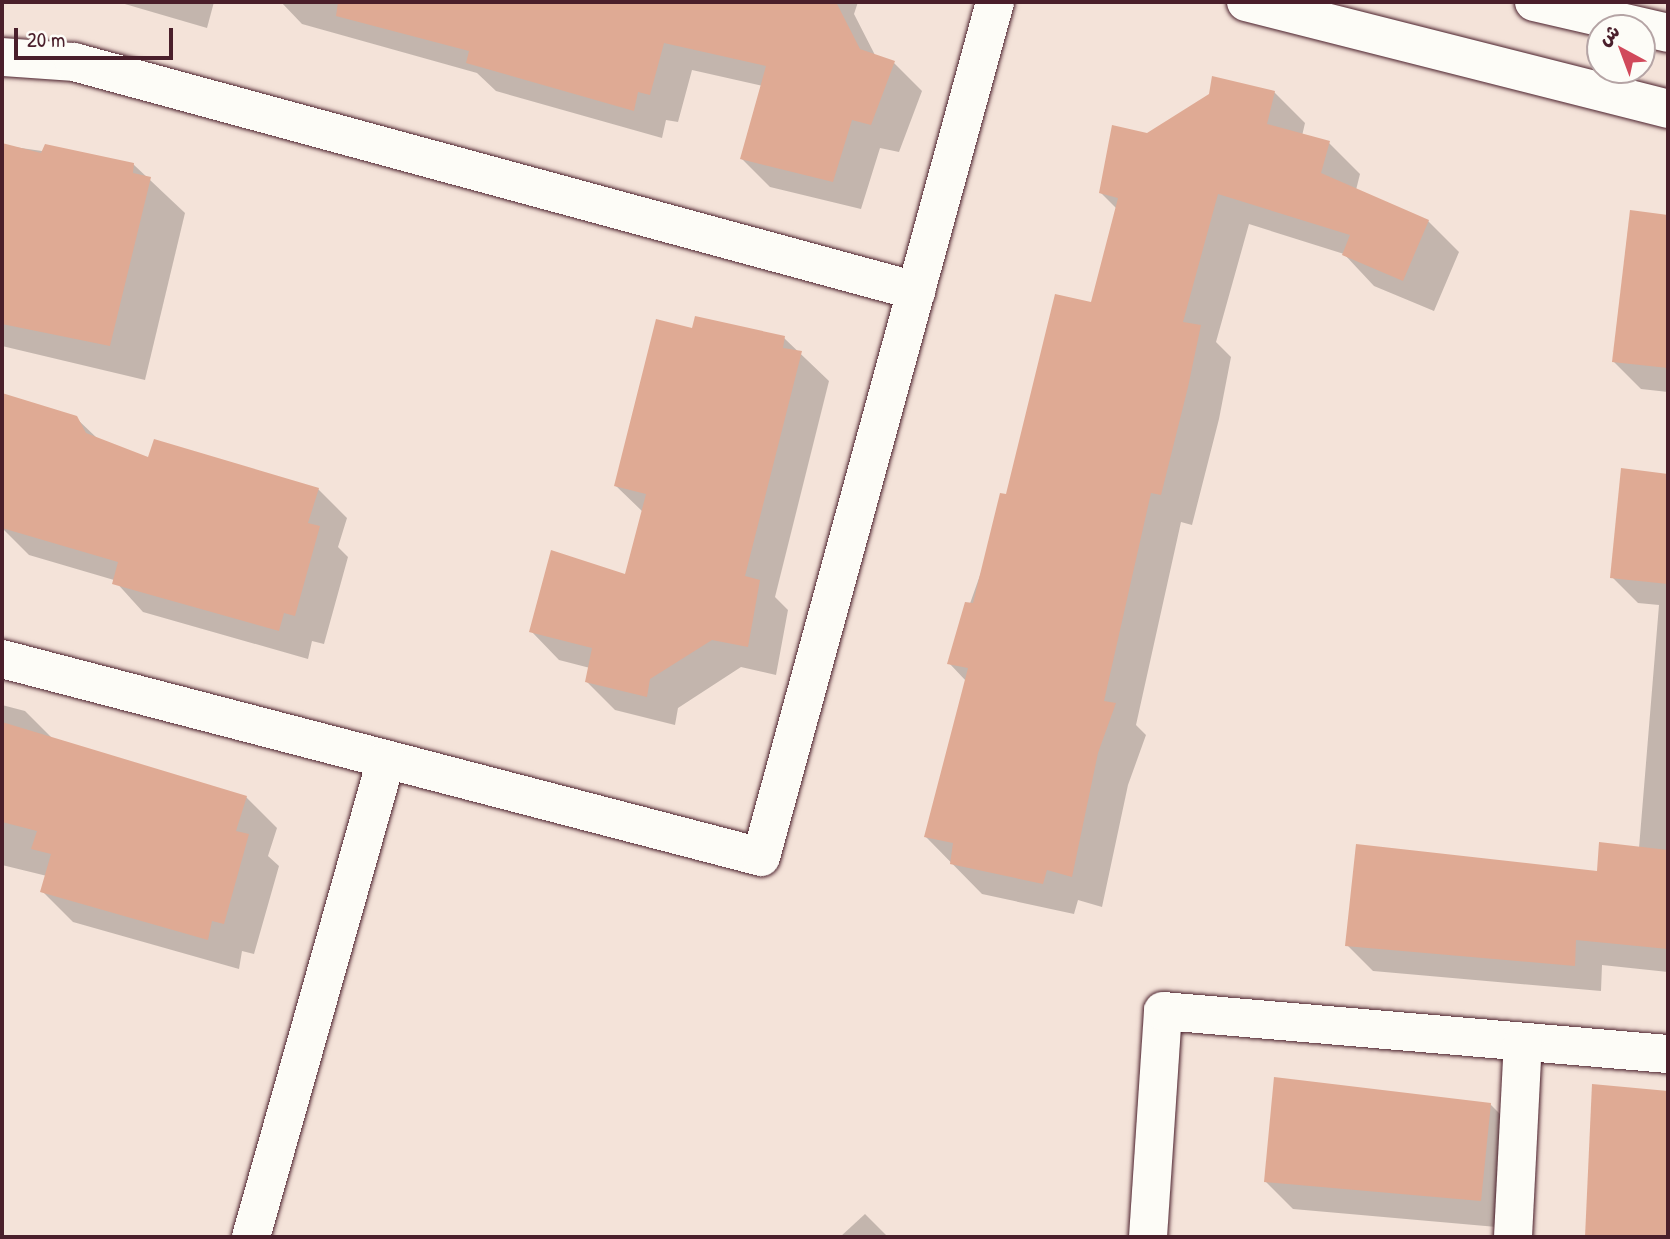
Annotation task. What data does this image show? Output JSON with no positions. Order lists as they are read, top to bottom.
{
  "scale_bar": "20 m",
  "north": "top left"
}
